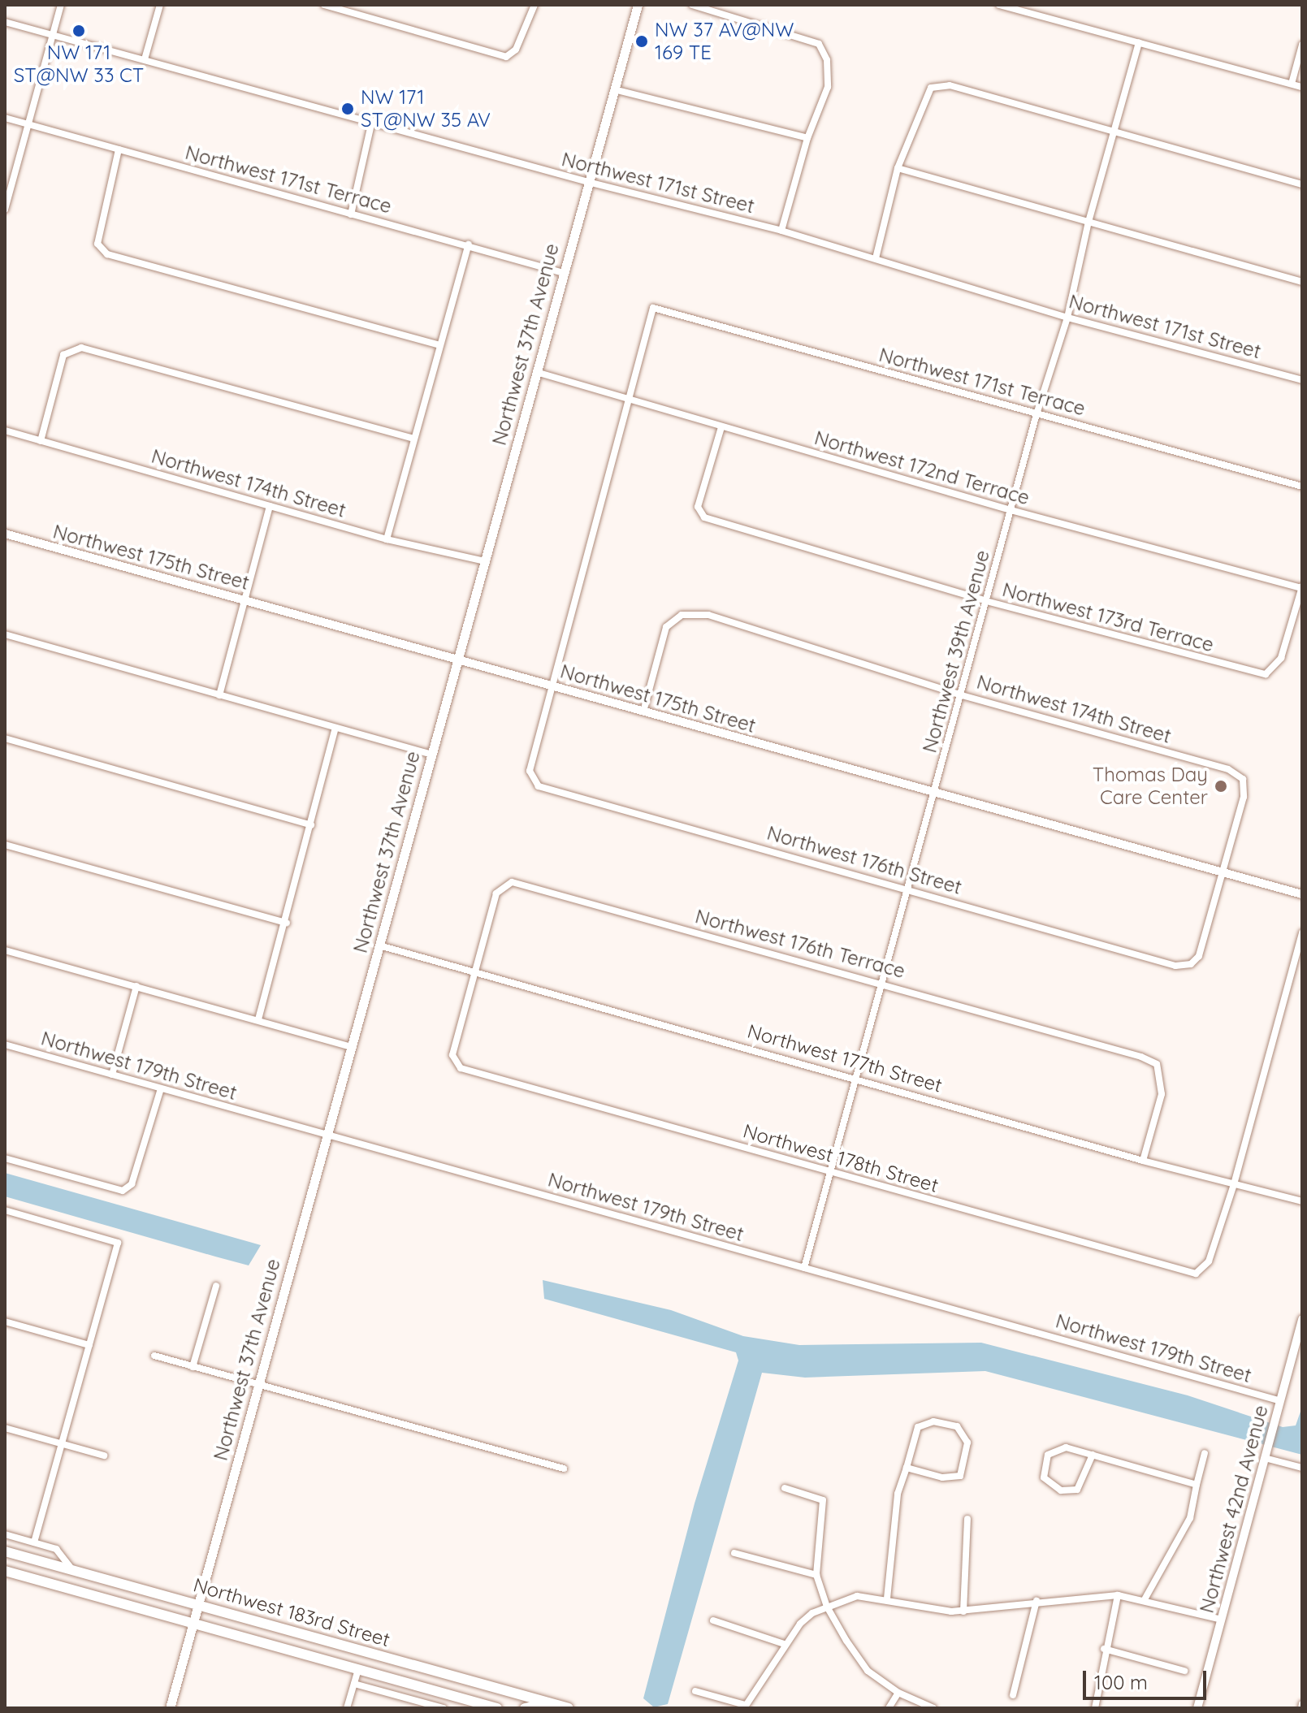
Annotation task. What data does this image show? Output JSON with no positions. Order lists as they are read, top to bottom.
{
  "streets": {
    "main road": ["Northwest 37th Avenue", "Northwest 183rd Street"],
    "street": [
      "Northwest 171st Terrace",
      "Northwest 171st Street",
      "Northwest 172nd Terrace",
      "Northwest 174th Street",
      "Northwest 175th Street",
      "Northwest 173rd Terrace",
      "Northwest 39th Avenue",
      "Northwest 176th Street",
      "Northwest 176th Terrace",
      "Northwest 177th Street",
      "Northwest 179th Street",
      "Northwest 178th Street",
      "Northwest 42nd Avenue"
    ]
  },
  "crossings": [
    ["Northwest 171st Terrace", "Northwest 37th Avenue"],
    ["Northwest 171st Terrace", "Northwest 172nd Terrace"],
    ["Northwest 171st Terrace", "Northwest 39th Avenue"],
    ["Northwest 171st Street", "Northwest 37th Avenue"],
    ["Northwest 171st Street", "Northwest 39th Avenue"],
    ["Northwest 37th Avenue", "Northwest 172nd Terrace"],
    ["Northwest 37th Avenue", "Northwest 174th Street"],
    ["Northwest 37th Avenue", "Northwest 175th Street"],
    ["Northwest 37th Avenue", "Northwest 177th Street"],
    ["Northwest 37th Avenue", "Northwest 179th Street"],
    ["Northwest 37th Avenue", "Northwest 183rd Street"],
    ["Northwest 172nd Terrace", "Northwest 173rd Terrace"],
    ["Northwest 172nd Terrace", "Northwest 39th Avenue"],
    ["Northwest 174th Street", "Northwest 175th Street"],
    ["Northwest 174th Street", "Northwest 39th Avenue"],
    ["Northwest 174th Street", "Northwest 176th Street"],
    ["Northwest 175th Street", "Northwest 39th Avenue"],
    ["Northwest 175th Street", "Northwest 176th Street"],
    ["Northwest 173rd Terrace", "Northwest 39th Avenue"],
    ["Northwest 39th Avenue", "Northwest 176th Street"],
    ["Northwest 39th Avenue", "Northwest 176th Terrace"],
    ["Northwest 39th Avenue", "Northwest 177th Street"],
    ["Northwest 39th Avenue", "Northwest 179th Street"],
    ["Northwest 39th Avenue", "Northwest 178th Street"],
    ["Northwest 176th Terrace", "Northwest 177th Street"],
    ["Northwest 176th Terrace", "Northwest 178th Street"],
    ["Northwest 177th Street", "Northwest 178th Street"],
    ["Northwest 179th Street", "Northwest 42nd Avenue"]
  ],
  "places": [
    "NW 171 ST@NW 33 CT",
    "NW 37 AV@NW 169 TE",
    "NW 171 ST@NW 35 AV",
    "Thomas Day Care Center"
  ],
  "scale_bar": "100 m"
}
